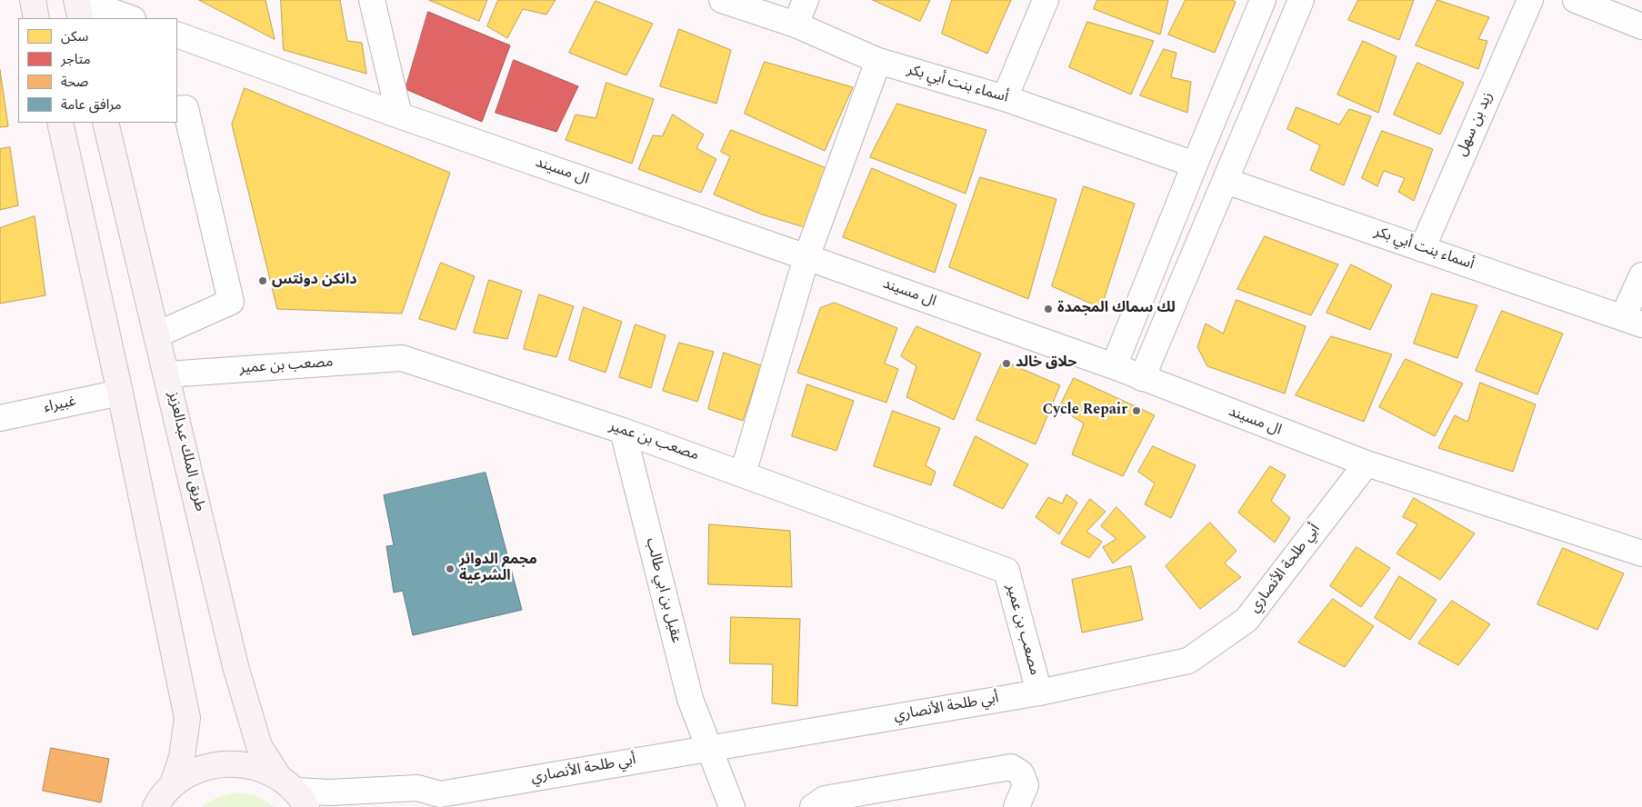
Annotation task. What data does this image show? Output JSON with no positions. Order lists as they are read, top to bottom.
{
  "streets": {
    "main road": ["طريق الملك عبدالعزيز"],
    "street": [
      "أسماء بنت أبي بكر",
      "زيد بن سهل",
      "ال مسيند",
      "مصعب بن عمير",
      "غبيراء",
      "أبي طلحة الأنصاري",
      "عقيل بن ابي طالب"
    ]
  },
  "crossings": [
    ["أسماء بنت أبي بكر", "زيد بن سهل"],
    ["ال مسيند", "أبي طلحة الأنصاري"],
    ["مصعب بن عمير", "طريق الملك عبدالعزيز"],
    ["مصعب بن عمير", "أبي طلحة الأنصاري"],
    ["مصعب بن عمير", "عقيل بن ابي طالب"],
    ["طريق الملك عبدالعزيز", "أبي طلحة الأنصاري"],
    ["أبي طلحة الأنصاري", "عقيل بن ابي طالب"]
  ],
  "places": [
    "دانكن دونتس",
    "لك سماك المجمدة",
    "حلاق خالد",
    "Cycle Repair",
    "مجمع الدوائر الشرعية"
  ],
  "legend": [
    "سكن",
    "متاجر",
    "صحة",
    "مرافق عامة"
  ]
}
